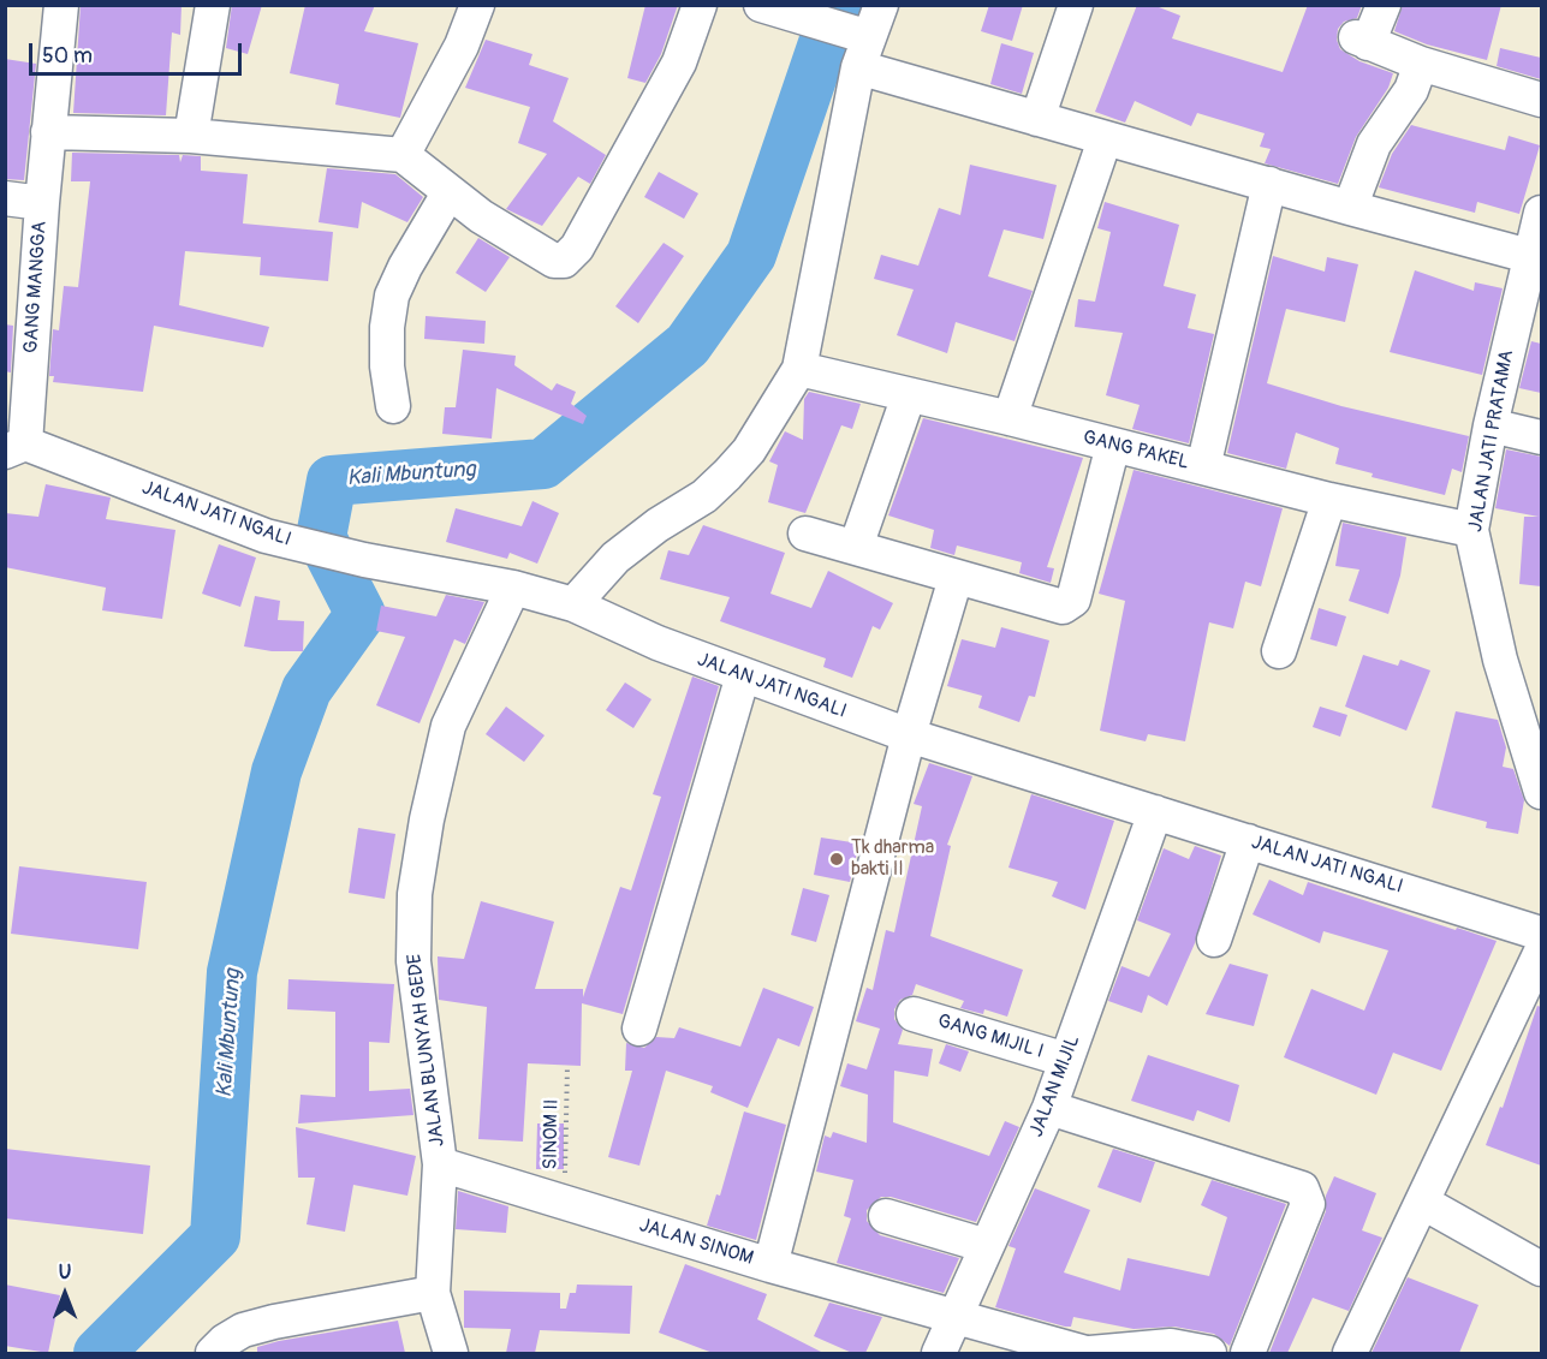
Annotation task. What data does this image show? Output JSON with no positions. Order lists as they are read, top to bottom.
{
  "streets": {
    "street": [
      "GANG MANGGA",
      "JALAN JATI PRATAMA",
      "GANG PAKEL",
      "JALAN JATI NGALI",
      "GANG MIJIL I",
      "JALAN BLUNYAH GEDE",
      "JALAN MIJIL",
      "JALAN SINOM"
    ],
    "path": ["SINOM II"]
  },
  "crossings": [
    ["GANG MANGGA", "JALAN JATI NGALI"],
    ["JALAN JATI PRATAMA", "GANG PAKEL"],
    ["JALAN JATI NGALI", "JALAN BLUNYAH GEDE"],
    ["JALAN JATI NGALI", "JALAN MIJIL"],
    ["GANG MIJIL I", "JALAN MIJIL"],
    ["JALAN BLUNYAH GEDE", "JALAN SINOM"],
    ["JALAN MIJIL", "JALAN SINOM"],
    ["SINOM II", "JALAN SINOM"]
  ],
  "water": ["Kali Mbuntung"],
  "places": ["Tk dharma bakti II"],
  "scale_bar": "50 m",
  "north": "top"
}
